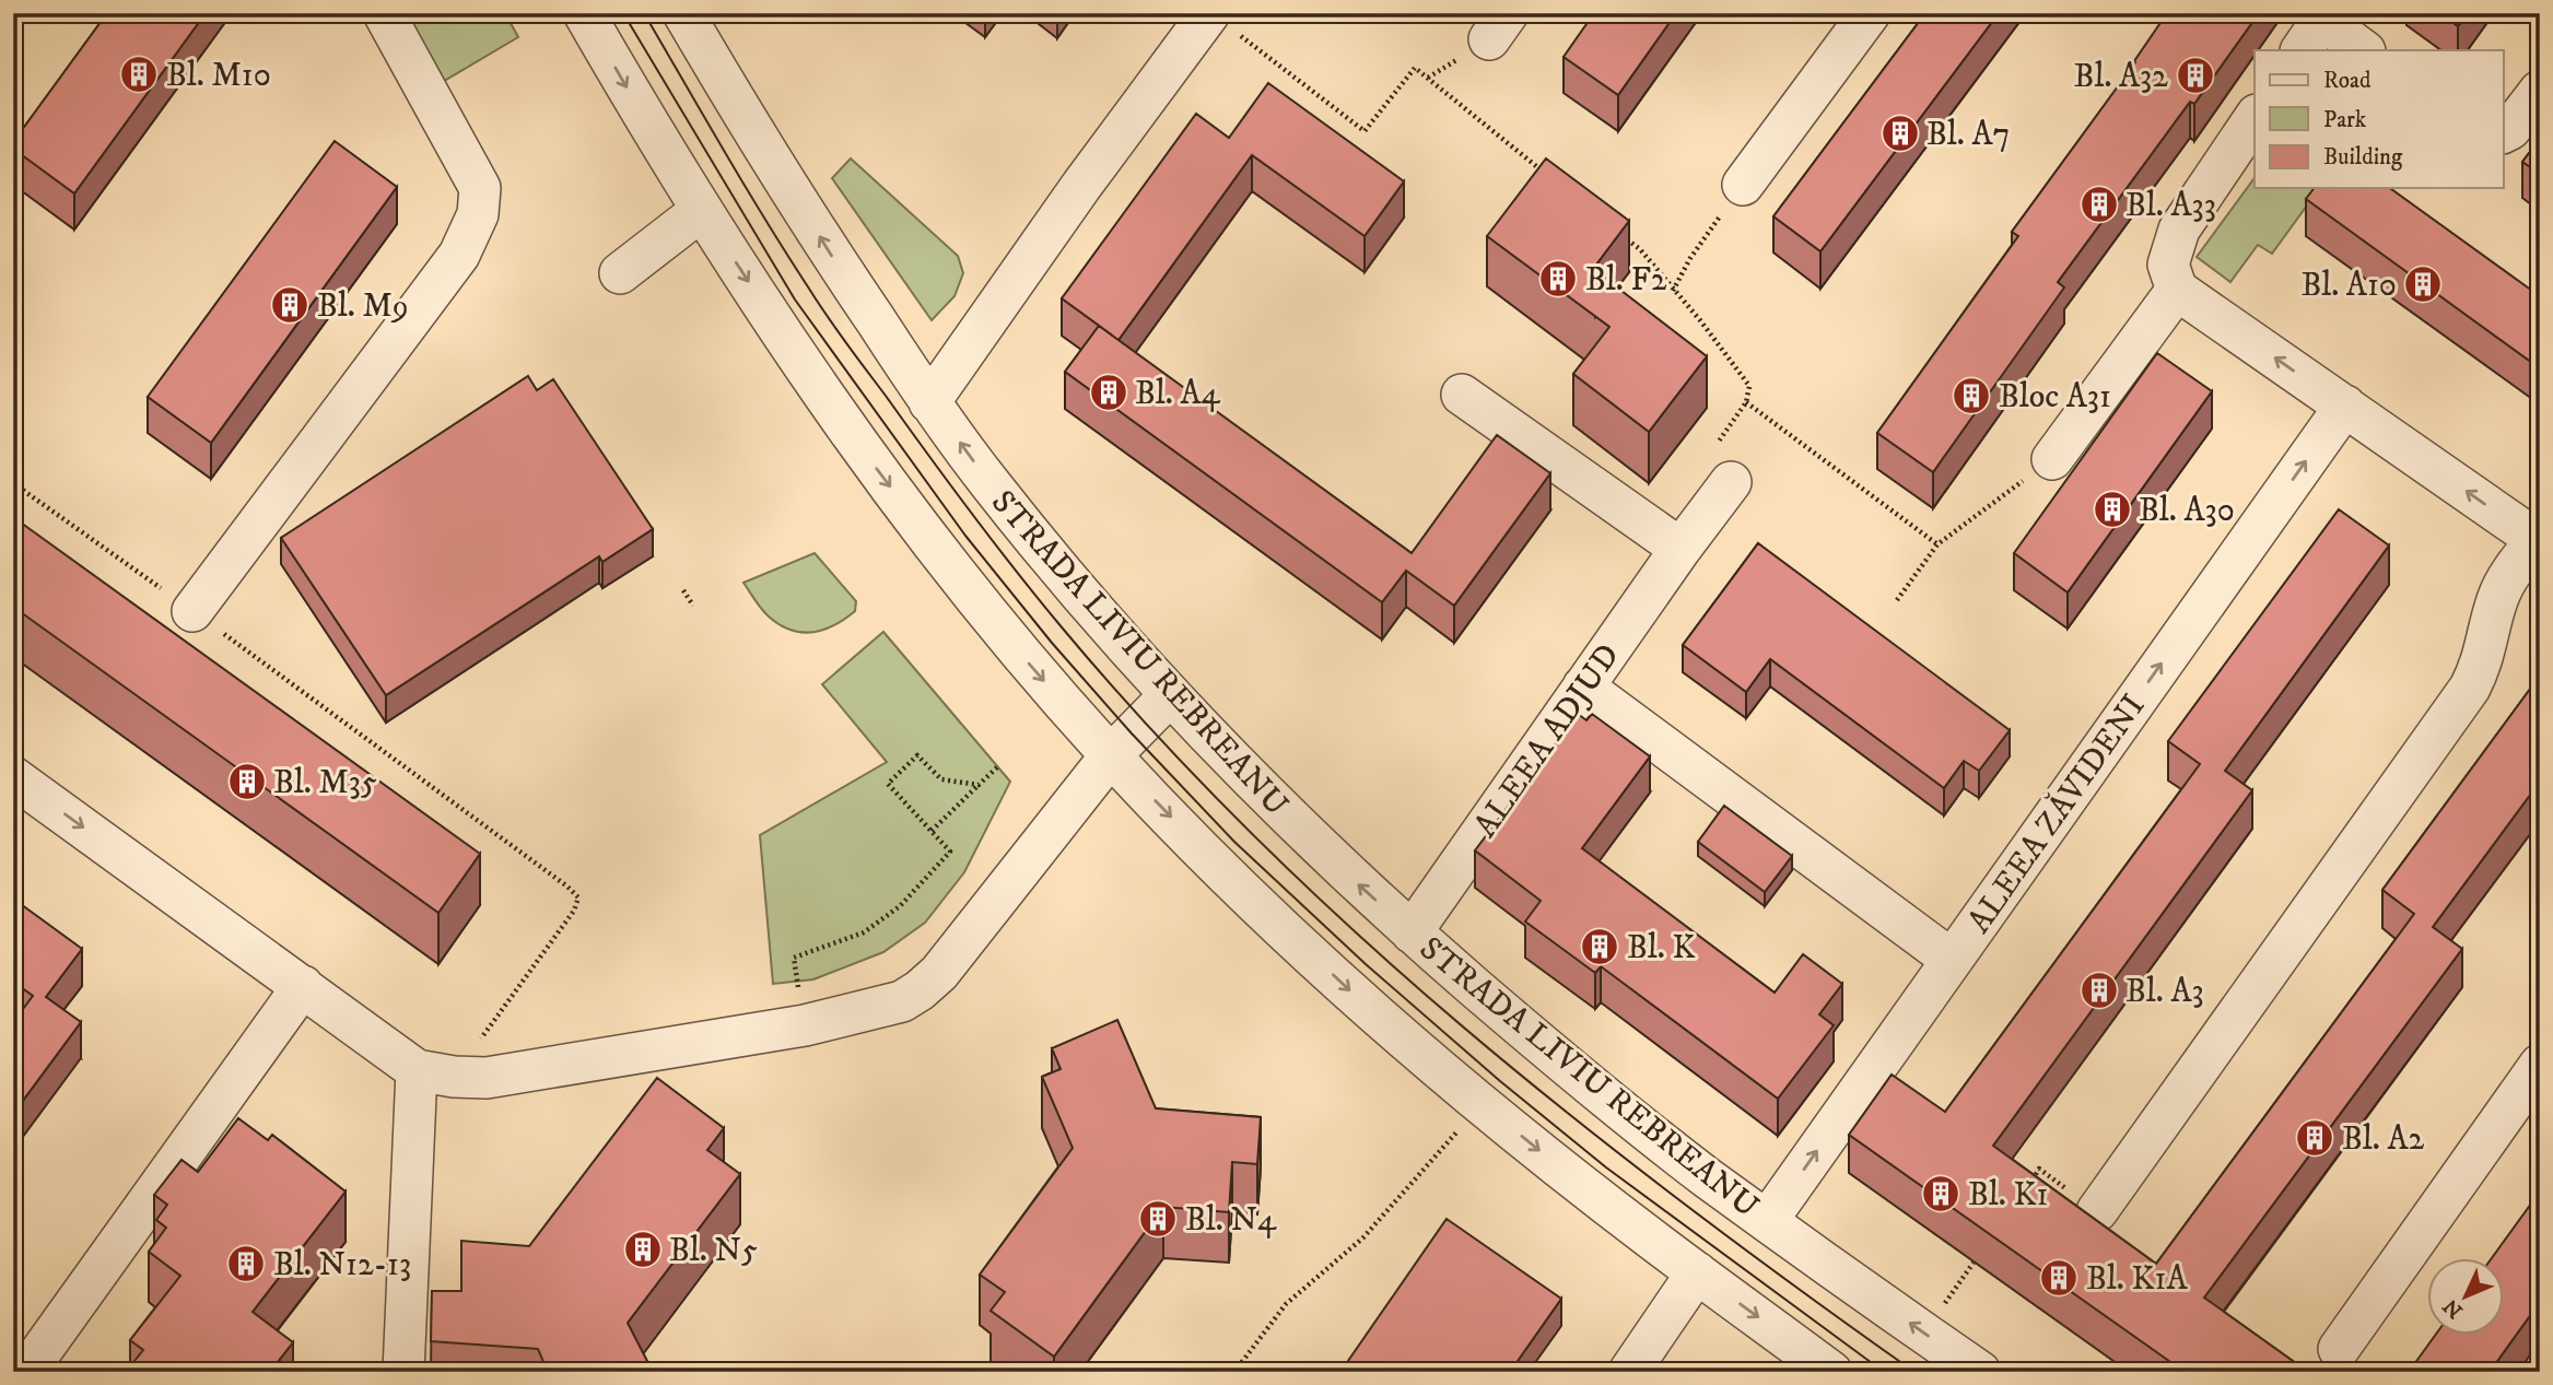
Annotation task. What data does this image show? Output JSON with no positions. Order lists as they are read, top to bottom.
{
  "streets": {
    "street": ["STRADA LIVIU REBREANU", "ALEEA ADJUD", "ALEEA ZĂVIDENI"]
  },
  "crossings": [
    ["STRADA LIVIU REBREANU", "ALEEA ADJUD"],
    ["STRADA LIVIU REBREANU", "ALEEA ZĂVIDENI"]
  ],
  "places": {
    "building": [
      "Bl. M10",
      "Bl. A32",
      "Bl. A7",
      "Bl. A33",
      "Bl. F2",
      "Bl. A10",
      "Bl. M9",
      "Bl. A4",
      "Bloc A31",
      "Bl. A30",
      "Bl. M35",
      "Bl. K",
      "Bl. A3",
      "Bl. A2",
      "Bl. K1",
      "Bl. N4",
      "Bl. N5",
      "Bl. N12-13",
      "Bl. K1A"
    ]
  },
  "legend": ["Road", "Park", "Building"],
  "north": "bottom left"
}
